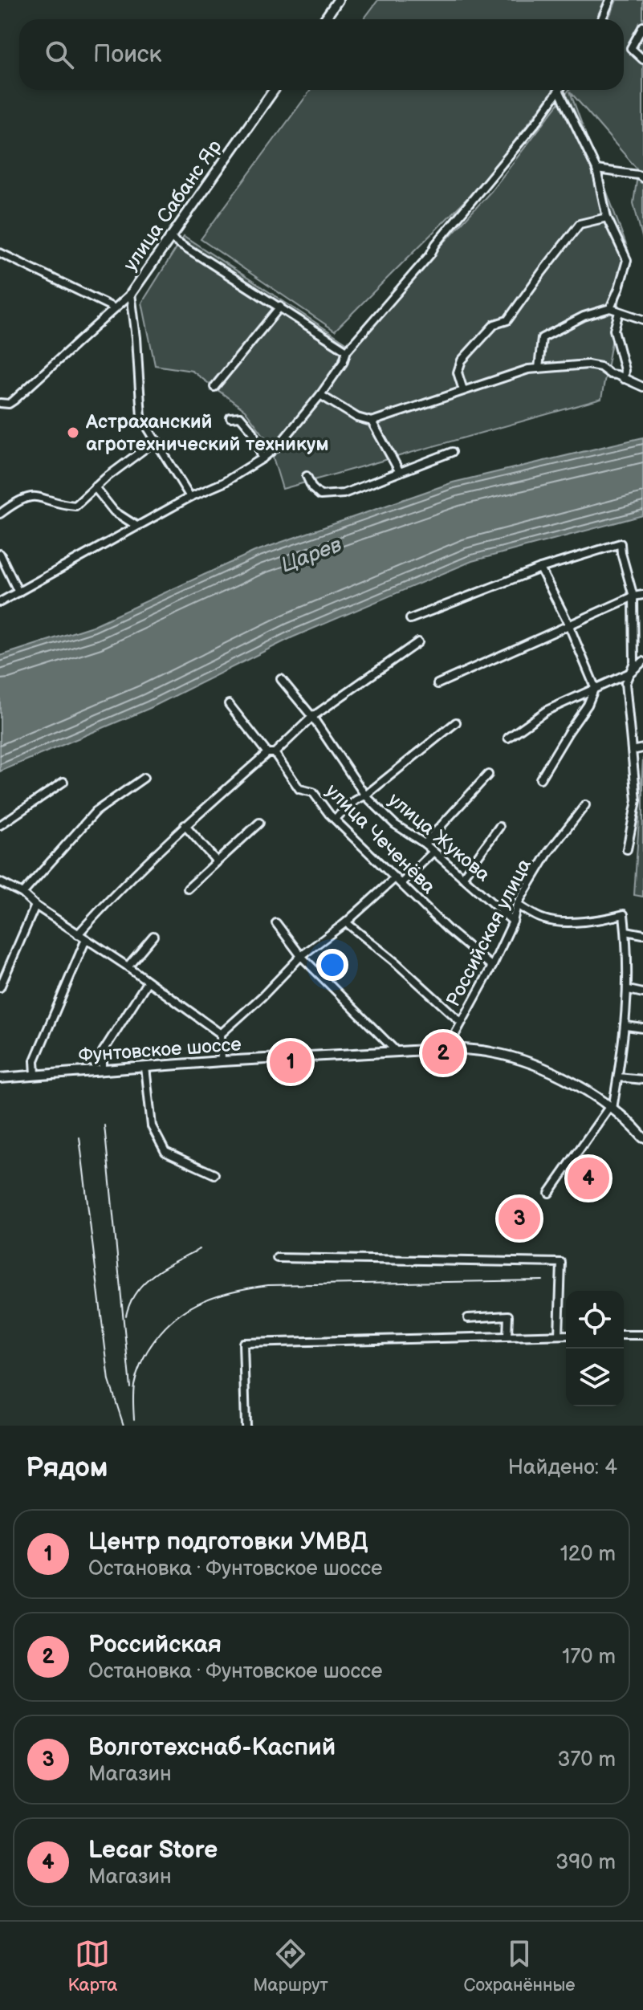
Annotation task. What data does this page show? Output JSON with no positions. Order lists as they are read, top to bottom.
{
  "streets": {
    "street": [
      "улица Сабанс Яр",
      "улица Жукова",
      "улица Чеченёва",
      "Российская улица",
      "Фунтовское шоссе"
    ]
  },
  "crossings": [
    ["улица Жукова", "Российская улица"],
    ["улица Чеченёва", "Российская улица"],
    ["Российская улица", "Фунтовское шоссе"]
  ],
  "water": ["Царев"],
  "places": ["Астраханский агротехнический техникум"],
  "page": {
    "search": "Поиск",
    "pins": [
      "2",
      "1",
      "4",
      "3"
    ],
    "heading": ["Рядом", "Найдено: 4"],
    "list": [
      {
        "mark": "1",
        "name": "Центр подготовки УМВД",
        "note": "Остановка · Фунтовское шоссе",
        "value": "120 m"
      },
      {
        "mark": "2",
        "name": "Российская",
        "note": "Остановка · Фунтовское шоссе",
        "value": "170 m"
      },
      {
        "mark": "3",
        "name": "Волготехснаб-Каспий",
        "note": "Магазин",
        "value": "370 m"
      },
      {
        "mark": "4",
        "name": "Lecar Store",
        "note": "Магазин",
        "value": "390 m"
      }
    ],
    "nav": ["Карта", "Маршрут", "Сохранённые"]
  }
}
